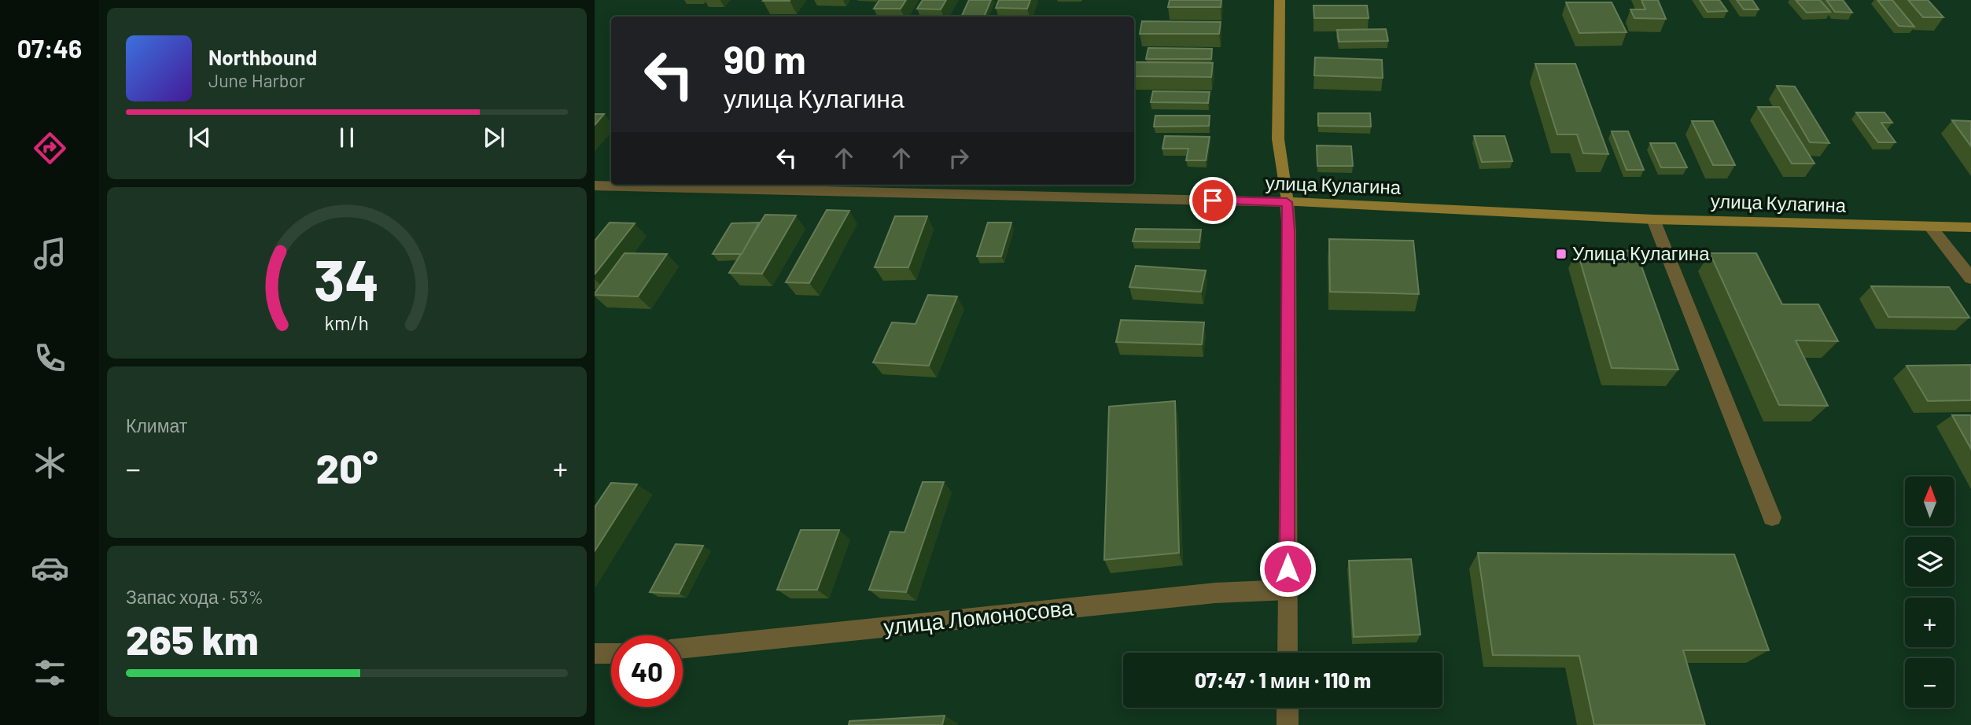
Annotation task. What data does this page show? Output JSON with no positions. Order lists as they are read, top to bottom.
{
  "streets": {
    "main road": ["улица Кулагина"],
    "street": ["улица Ломоносова"]
  },
  "places": {
    "transit": ["Улица Кулагина"]
  },
  "north": "top",
  "page": {
    "tabs": "07:46",
    "turn": ["90 m", "улица Кулагина"],
    "song": ["Northbound", "June Harbor"],
    "tile": [
      "Климат",
      ["Запас хода · 53%", "265 km"]
    ],
    "heat": ["−", "20°", "+"],
    "map_buttons": ["+", "−"],
    "limit": "40",
    "trip": "07:47 · 1 мин · 110 m",
    "gauge": ["34", "km/h"]
  }
}
